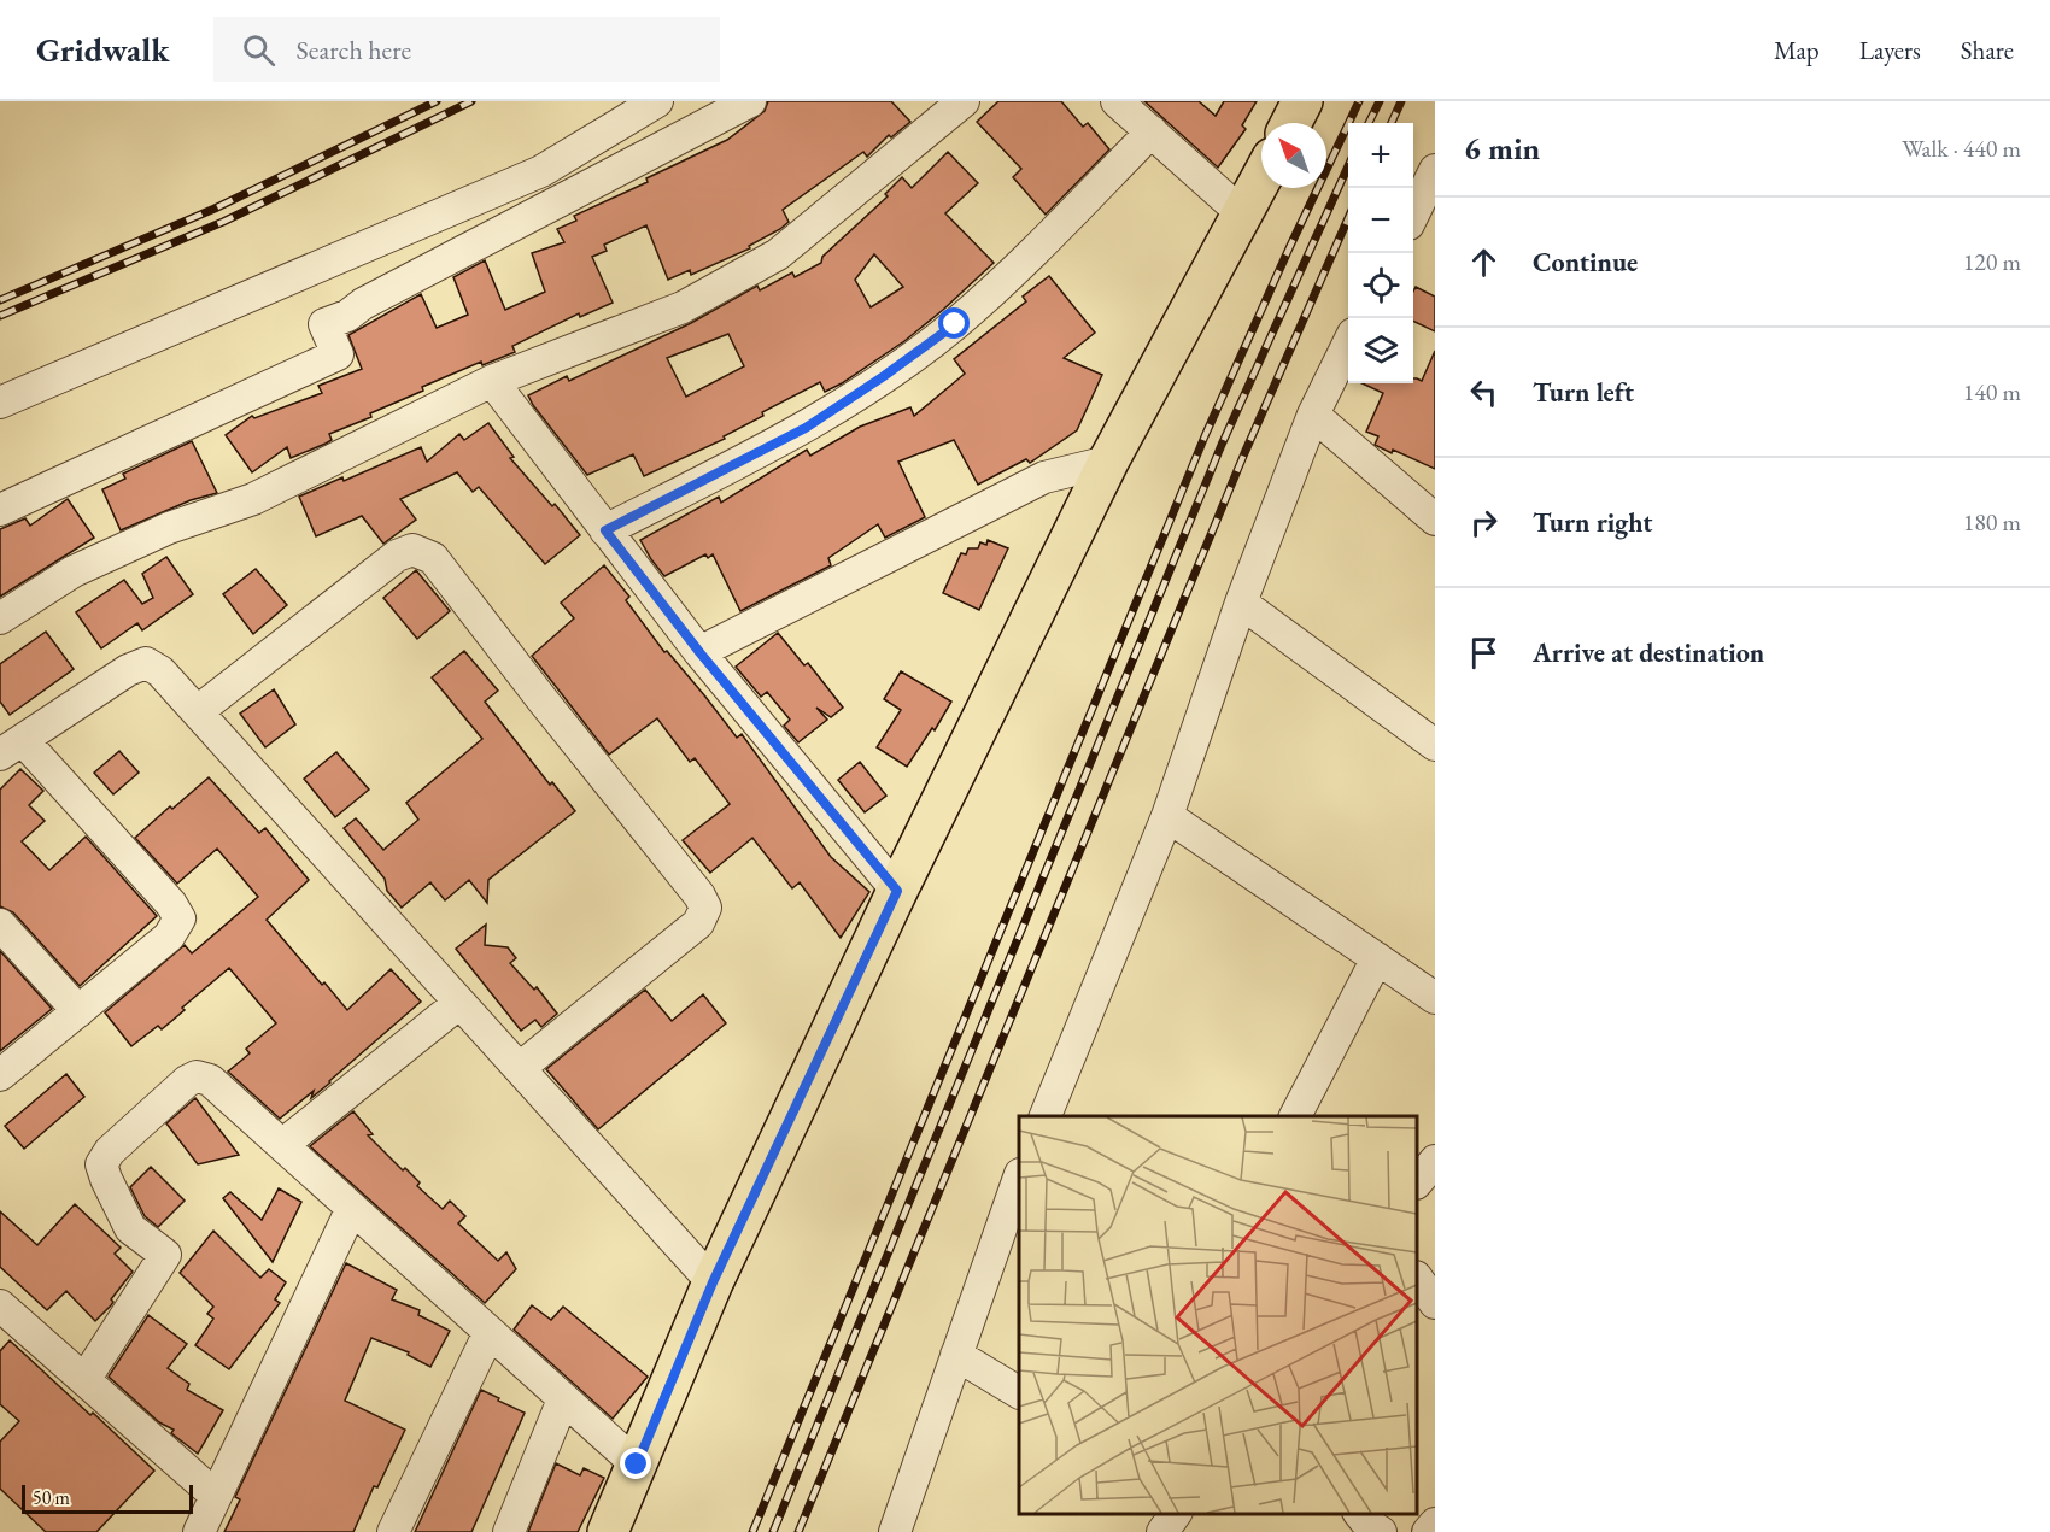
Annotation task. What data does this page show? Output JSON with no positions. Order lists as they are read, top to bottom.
{
  "scale_bar": "50 m",
  "north": "top left",
  "page": {
    "header": "Gridwalk",
    "search": "Search here",
    "nav": ["Map", "Layers", "Share"],
    "heading": ["6 min", "Walk · 440 m"],
    "map_buttons": ["+", "−"],
    "list": [
      ["Continue", "120 m"],
      ["Turn left", "140 m"],
      ["Turn right", "180 m"],
      "Arrive at destination"
    ],
    "scale": "50 m"
  }
}
